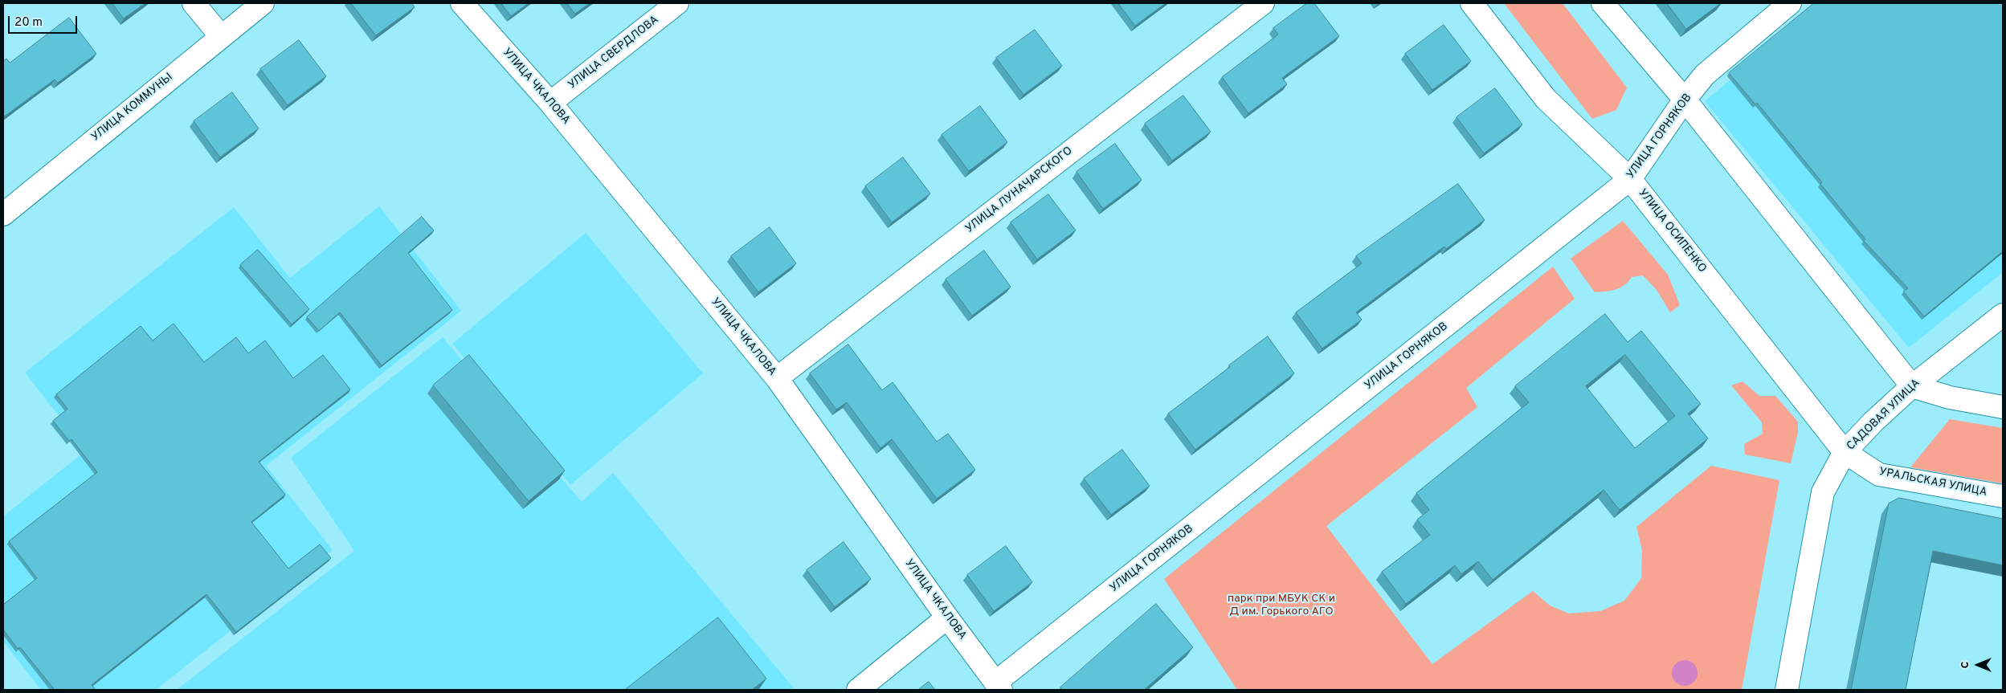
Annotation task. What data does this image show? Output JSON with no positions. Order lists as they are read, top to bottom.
{
  "streets": {
    "street": [
      "УЛИЦА СВЕРДЛОВА",
      "УЛИЦА ЧКАЛОВА",
      "УЛИЦА КОММУНЫ",
      "УЛИЦА ГОРНЯКОВ",
      "УЛИЦА ЛУНАЧАРСКОГО",
      "УЛИЦА ОСИПЕНКО",
      "САДОВАЯ УЛИЦА",
      "УРАЛЬСКАЯ УЛИЦА"
    ]
  },
  "crossings": [
    ["УЛИЦА СВЕРДЛОВА", "УЛИЦА ЧКАЛОВА"],
    ["УЛИЦА ЧКАЛОВА", "УЛИЦА ГОРНЯКОВ"],
    ["УЛИЦА ЧКАЛОВА", "УЛИЦА ЛУНАЧАРСКОГО"],
    ["УЛИЦА ГОРНЯКОВ", "УЛИЦА ОСИПЕНКО"],
    ["УЛИЦА ОСИПЕНКО", "САДОВАЯ УЛИЦА"],
    ["УЛИЦА ОСИПЕНКО", "УРАЛЬСКАЯ УЛИЦА"],
    ["САДОВАЯ УЛИЦА", "УРАЛЬСКАЯ УЛИЦА"]
  ],
  "parks": ["парк при МБУК СК и Д им. Горького АГО"],
  "scale_bar": "20 m",
  "north": "left"
}
